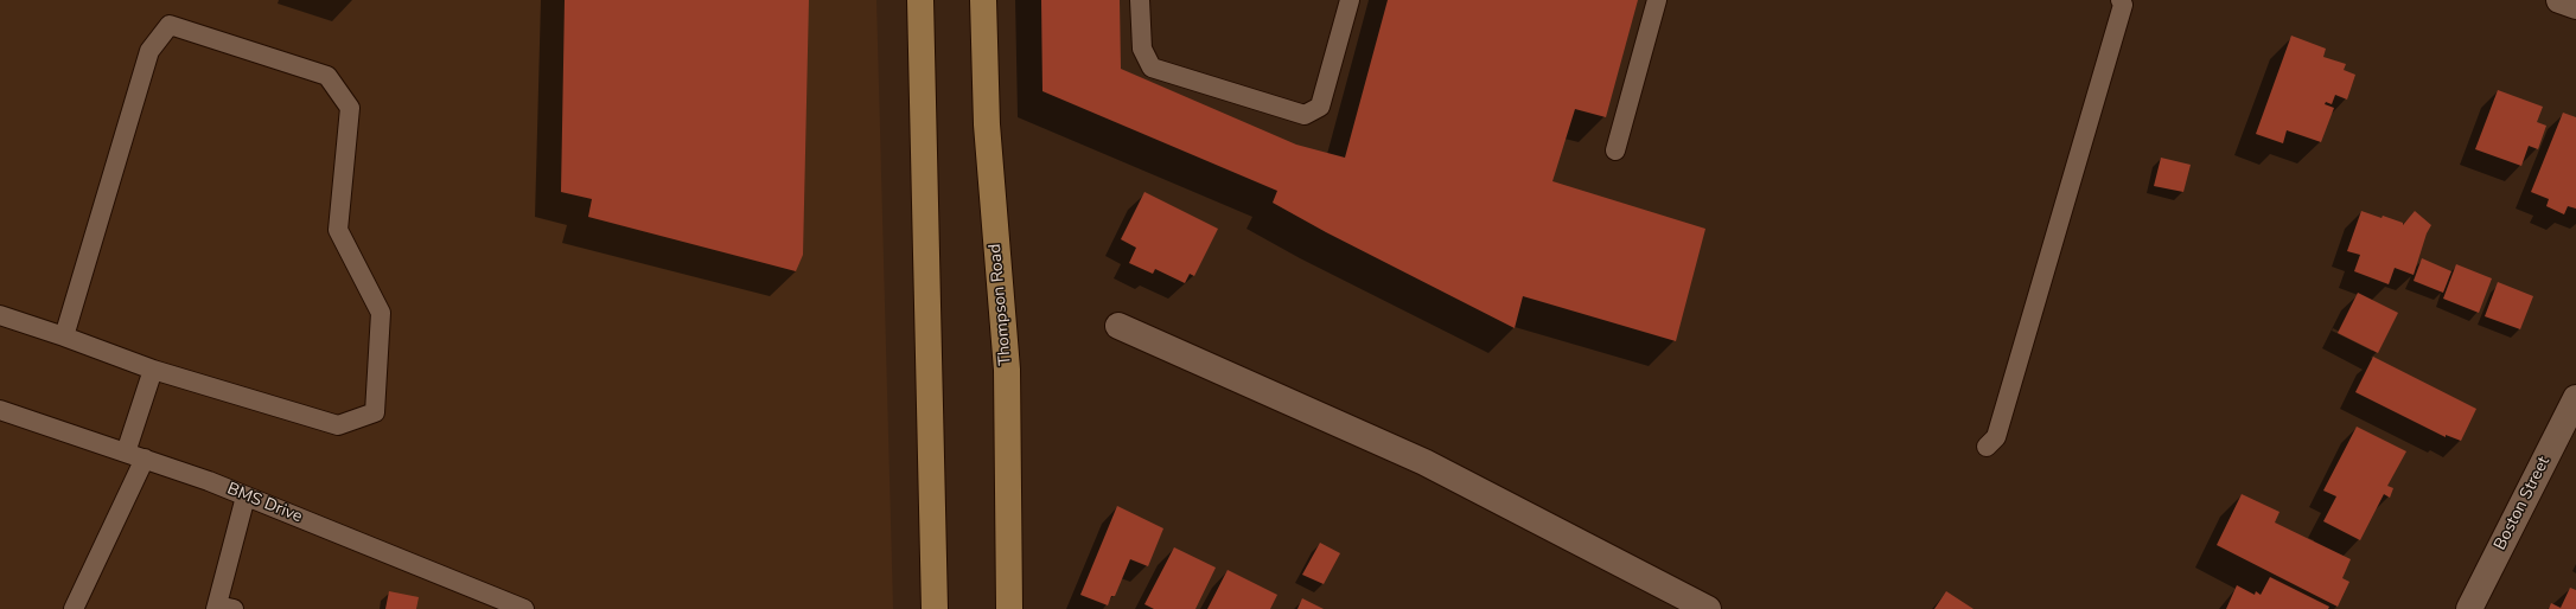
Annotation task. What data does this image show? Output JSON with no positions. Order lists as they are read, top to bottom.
{
  "streets": {
    "main road": ["Thompson Road"],
    "street": ["Boston Street"],
    "lane": ["BMS Drive"]
  }
}
